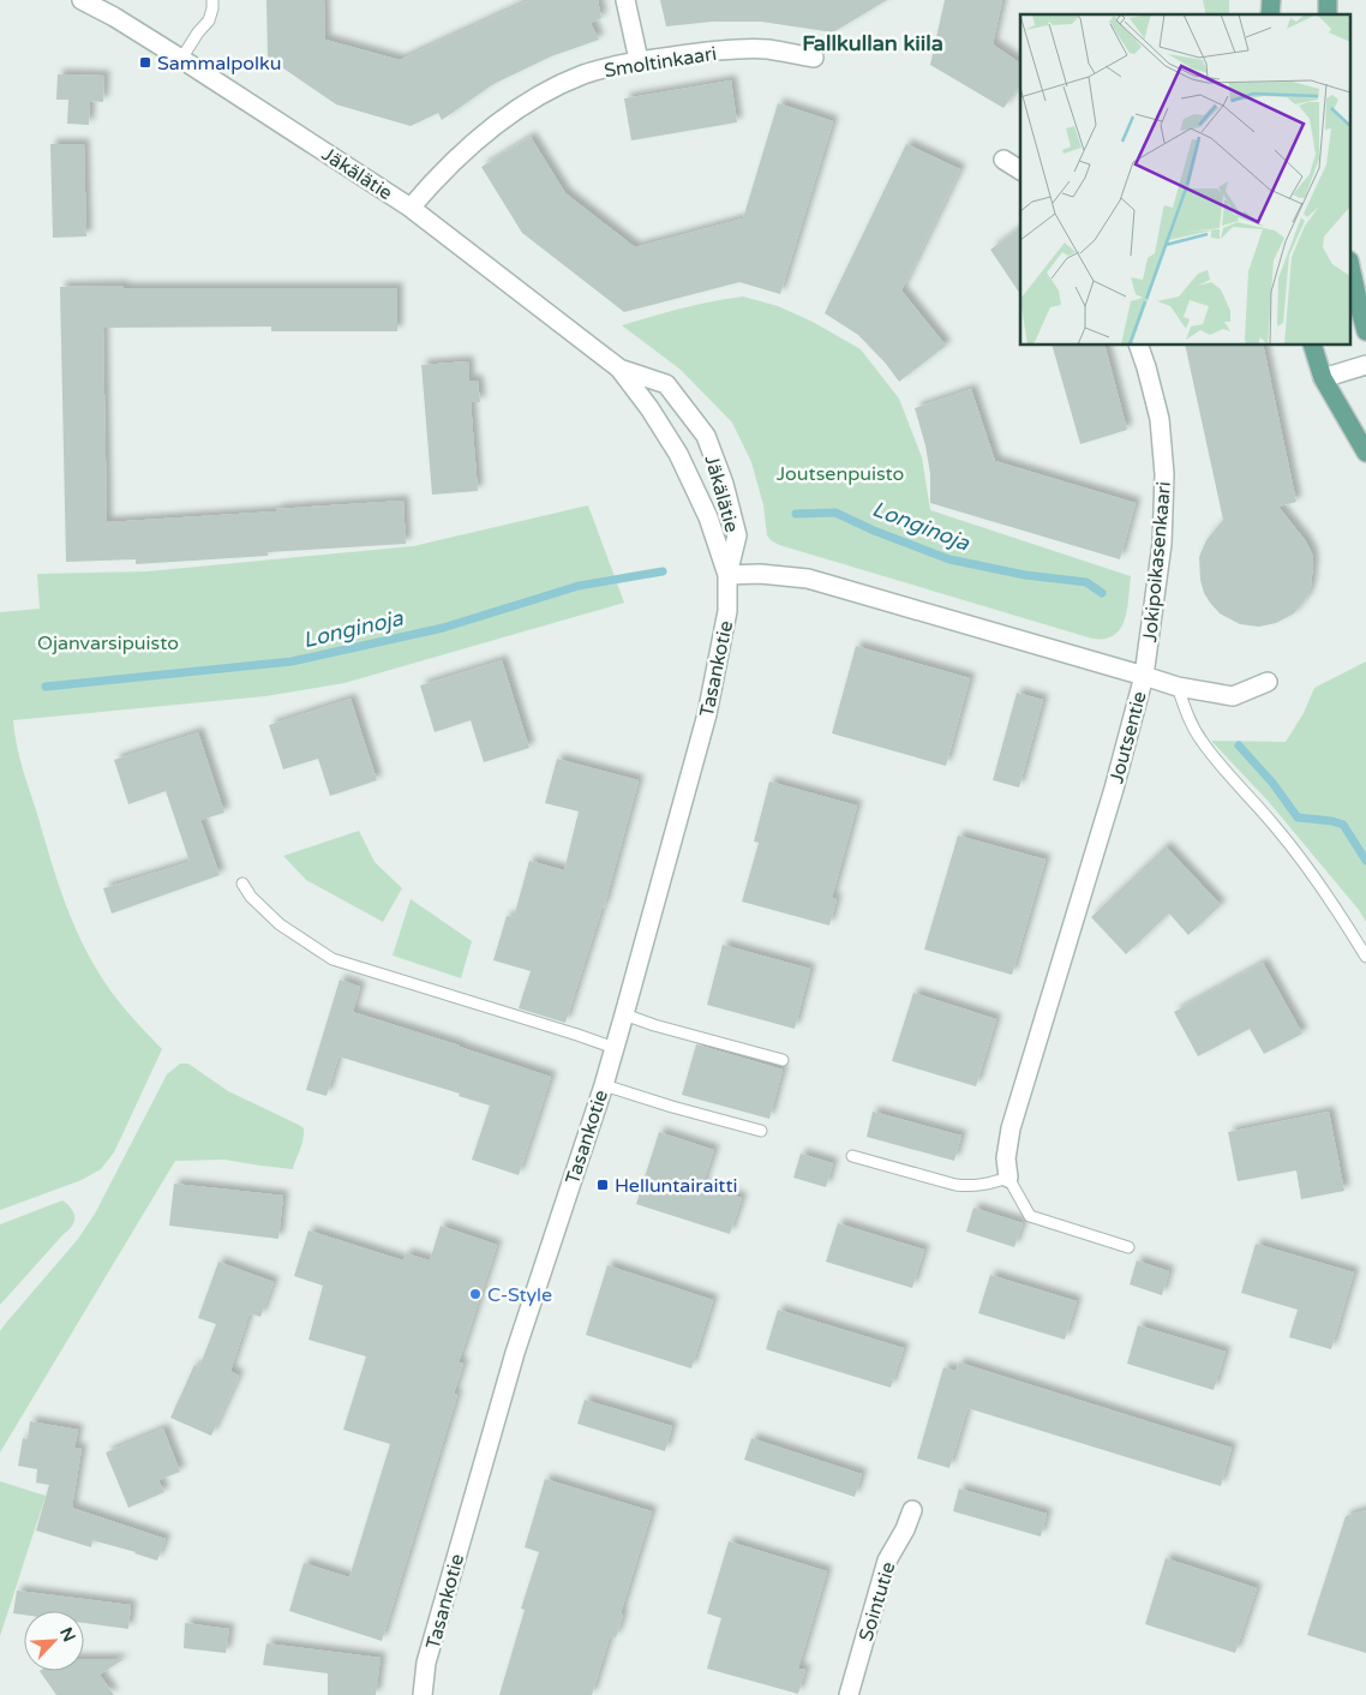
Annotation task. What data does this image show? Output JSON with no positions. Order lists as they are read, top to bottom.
{
  "streets": {
    "street": [
      "Smoltinkaari",
      "Jäkälätie",
      "Jokipoikasenkaari",
      "Tasankotie",
      "Joutsentie",
      "Sointutie"
    ]
  },
  "crossings": [
    ["Smoltinkaari", "Jäkälätie"],
    ["Jäkälätie", "Tasankotie"],
    ["Jäkälätie", "Joutsentie"],
    ["Jokipoikasenkaari", "Joutsentie"],
    ["Tasankotie", "Joutsentie"]
  ],
  "districts": ["Fallkullan kiila"],
  "water": ["Longinoja"],
  "parks": ["Joutsenpuisto", "Ojanvarsipuisto"],
  "places": {
    "transit": ["Sammalpolku", "Helluntairaitti"],
    "other": ["C-Style"]
  },
  "north": "top right"
}
